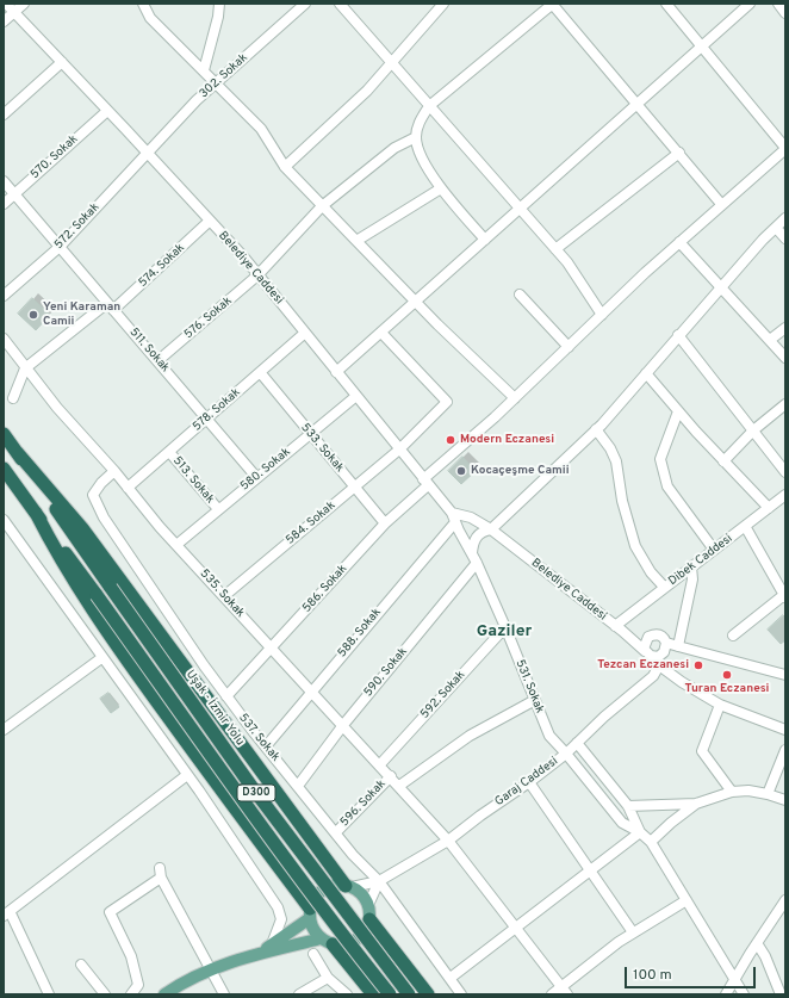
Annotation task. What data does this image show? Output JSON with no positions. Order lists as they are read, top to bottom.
{
  "streets": {
    "highway": ["Uşak - İzmir Yolu", "D300"],
    "street": [
      "302. Sokak",
      "570. Sokak",
      "572. Sokak",
      "574. Sokak",
      "Belediye Caddesi",
      "576. Sokak",
      "511. Sokak",
      "578. Sokak",
      "533. Sokak",
      "580. Sokak",
      "513. Sokak",
      "584. Sokak",
      "Dibek Caddesi",
      "586. Sokak",
      "535. Sokak",
      "588. Sokak",
      "590. Sokak",
      "531. Sokak",
      "592. Sokak",
      "537. Sokak",
      "Garaj Caddesi",
      "596. Sokak"
    ]
  },
  "crossings": [
    ["302. Sokak", "572. Sokak"],
    ["302. Sokak", "Belediye Caddesi"],
    ["570. Sokak", "Belediye Caddesi"],
    ["570. Sokak", "511. Sokak"],
    ["572. Sokak", "Belediye Caddesi"],
    ["572. Sokak", "511. Sokak"],
    ["574. Sokak", "Belediye Caddesi"],
    ["574. Sokak", "511. Sokak"],
    ["574. Sokak", "535. Sokak"],
    ["Belediye Caddesi", "576. Sokak"],
    ["Belediye Caddesi", "578. Sokak"],
    ["Belediye Caddesi", "580. Sokak"],
    ["Belediye Caddesi", "584. Sokak"],
    ["Belediye Caddesi", "Dibek Caddesi"],
    ["Belediye Caddesi", "586. Sokak"],
    ["Belediye Caddesi", "588. Sokak"],
    ["Belediye Caddesi", "531. Sokak"],
    ["Belediye Caddesi", "Garaj Caddesi"],
    ["576. Sokak", "511. Sokak"],
    ["511. Sokak", "578. Sokak"],
    ["511. Sokak", "580. Sokak"],
    ["578. Sokak", "533. Sokak"],
    ["578. Sokak", "513. Sokak"],
    ["578. Sokak", "535. Sokak"],
    ["533. Sokak", "580. Sokak"],
    ["533. Sokak", "584. Sokak"],
    ["533. Sokak", "586. Sokak"],
    ["580. Sokak", "513. Sokak"],
    ["580. Sokak", "535. Sokak"],
    ["584. Sokak", "535. Sokak"],
    ["586. Sokak", "535. Sokak"],
    ["586. Sokak", "537. Sokak"],
    ["535. Sokak", "588. Sokak"],
    ["535. Sokak", "590. Sokak"],
    ["535. Sokak", "592. Sokak"],
    ["535. Sokak", "537. Sokak"],
    ["535. Sokak", "Garaj Caddesi"],
    ["535. Sokak", "596. Sokak"],
    ["588. Sokak", "531. Sokak"],
    ["588. Sokak", "537. Sokak"],
    ["590. Sokak", "531. Sokak"],
    ["590. Sokak", "537. Sokak"],
    ["531. Sokak", "592. Sokak"],
    ["531. Sokak", "Garaj Caddesi"],
    ["537. Sokak", "Garaj Caddesi"],
    ["537. Sokak", "596. Sokak"]
  ],
  "districts": ["Gaziler"],
  "places": [
    "Yeni Karaman Camii",
    "Modern Eczanesi",
    "Kocaçeşme Camii",
    "Tezcan Eczanesi",
    "Turan Eczanesi"
  ],
  "scale_bar": "100 m"
}
